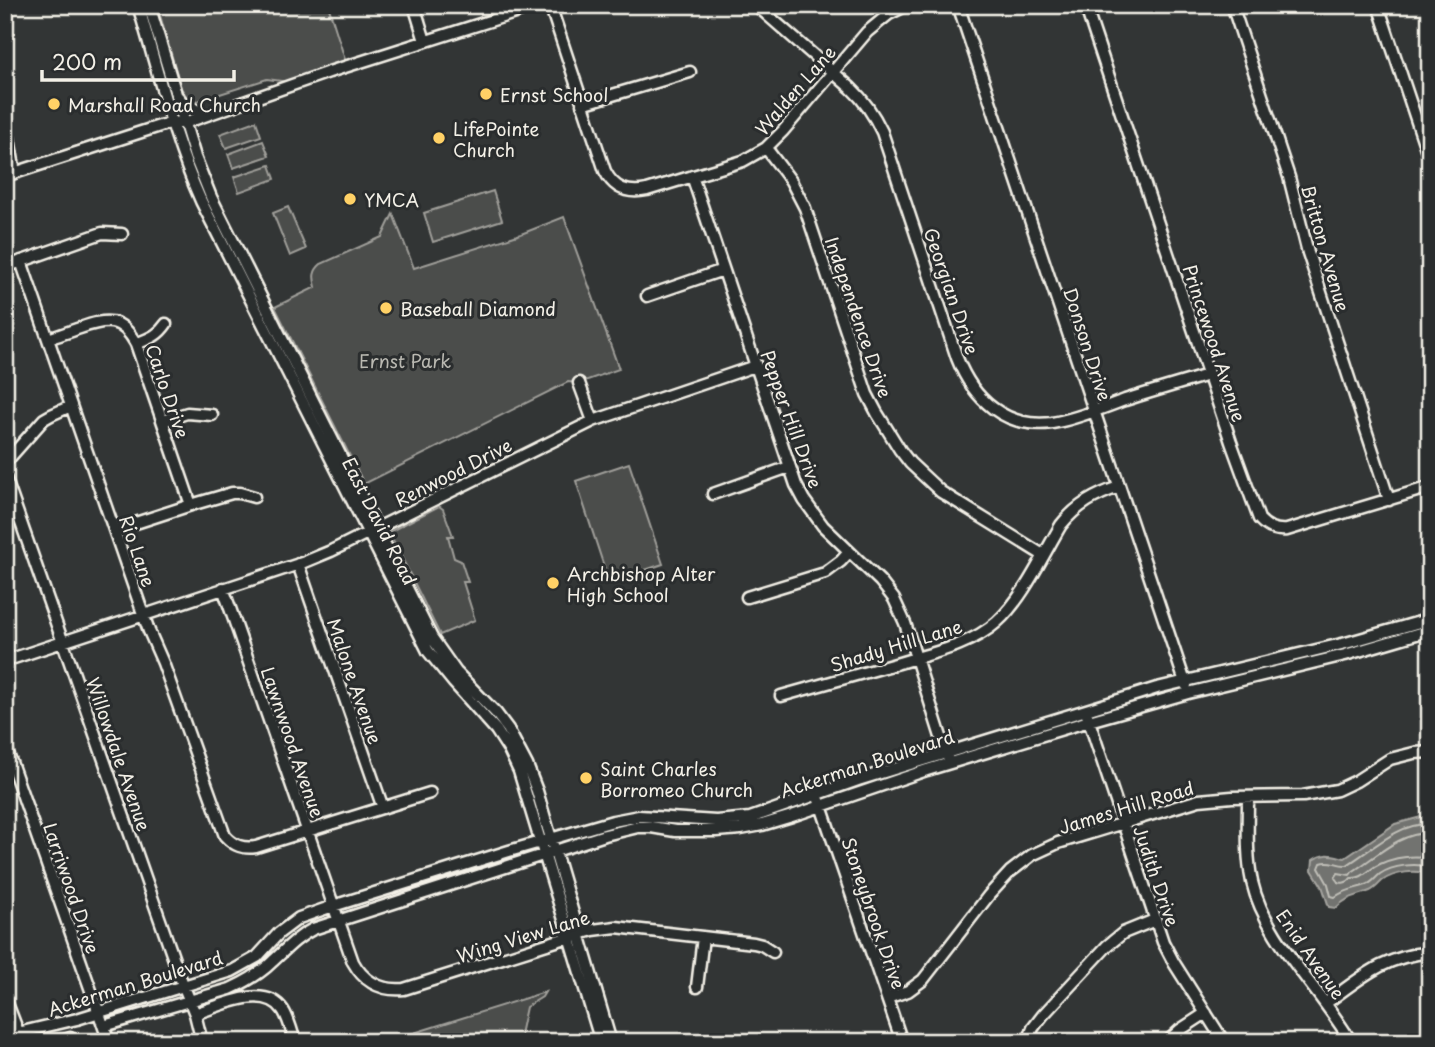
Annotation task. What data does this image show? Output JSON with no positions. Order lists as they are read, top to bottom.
{
  "streets": {
    "street": [
      "Walden Lane",
      "Britton Avenue",
      "Georgian Drive",
      "Independence Drive",
      "Princewood Avenue",
      "Donson Drive",
      "Carlo Drive",
      "Pepper Hill Drive",
      "Renwood Drive",
      "East David Road",
      "Rio Lane",
      "Shady Hill Lane",
      "Malone Avenue",
      "Lawnwood Avenue",
      "Willowdale Avenue",
      "Ackerman Boulevard",
      "James Hill Road",
      "Judith Drive",
      "Larriwood Drive",
      "Stoneybrook Drive",
      "Wing View Lane",
      "Enid Avenue"
    ]
  },
  "crossings": [
    ["Walden Lane", "Georgian Drive"],
    ["Walden Lane", "Independence Drive"],
    ["Walden Lane", "Pepper Hill Drive"],
    ["Britton Avenue", "Princewood Avenue"],
    ["Georgian Drive", "Princewood Avenue"],
    ["Georgian Drive", "Donson Drive"],
    ["Independence Drive", "Shady Hill Lane"],
    ["Donson Drive", "Shady Hill Lane"],
    ["Donson Drive", "Ackerman Boulevard"],
    ["Carlo Drive", "Rio Lane"],
    ["Pepper Hill Drive", "Renwood Drive"],
    ["Pepper Hill Drive", "Shady Hill Lane"],
    ["Pepper Hill Drive", "Ackerman Boulevard"],
    ["Renwood Drive", "East David Road"],
    ["Renwood Drive", "Rio Lane"],
    ["Renwood Drive", "Malone Avenue"],
    ["Renwood Drive", "Lawnwood Avenue"],
    ["Renwood Drive", "Willowdale Avenue"],
    ["East David Road", "Ackerman Boulevard"],
    ["East David Road", "Wing View Lane"],
    ["Rio Lane", "Lawnwood Avenue"],
    ["Lawnwood Avenue", "Ackerman Boulevard"],
    ["Lawnwood Avenue", "Wing View Lane"],
    ["Willowdale Avenue", "Ackerman Boulevard"],
    ["Ackerman Boulevard", "Judith Drive"],
    ["Ackerman Boulevard", "Larriwood Drive"],
    ["Ackerman Boulevard", "Stoneybrook Drive"],
    ["Ackerman Boulevard", "Wing View Lane"],
    ["James Hill Road", "Judith Drive"],
    ["James Hill Road", "Stoneybrook Drive"],
    ["James Hill Road", "Enid Avenue"]
  ],
  "parks": ["Ernst Park"],
  "places": [
    "Ernst School",
    "Marshall Road Church",
    "LifePointe Church",
    "YMCA",
    "Baseball Diamond",
    "Archbishop Alter High School",
    "Saint Charles Borromeo Church"
  ],
  "scale_bar": "200 m"
}
